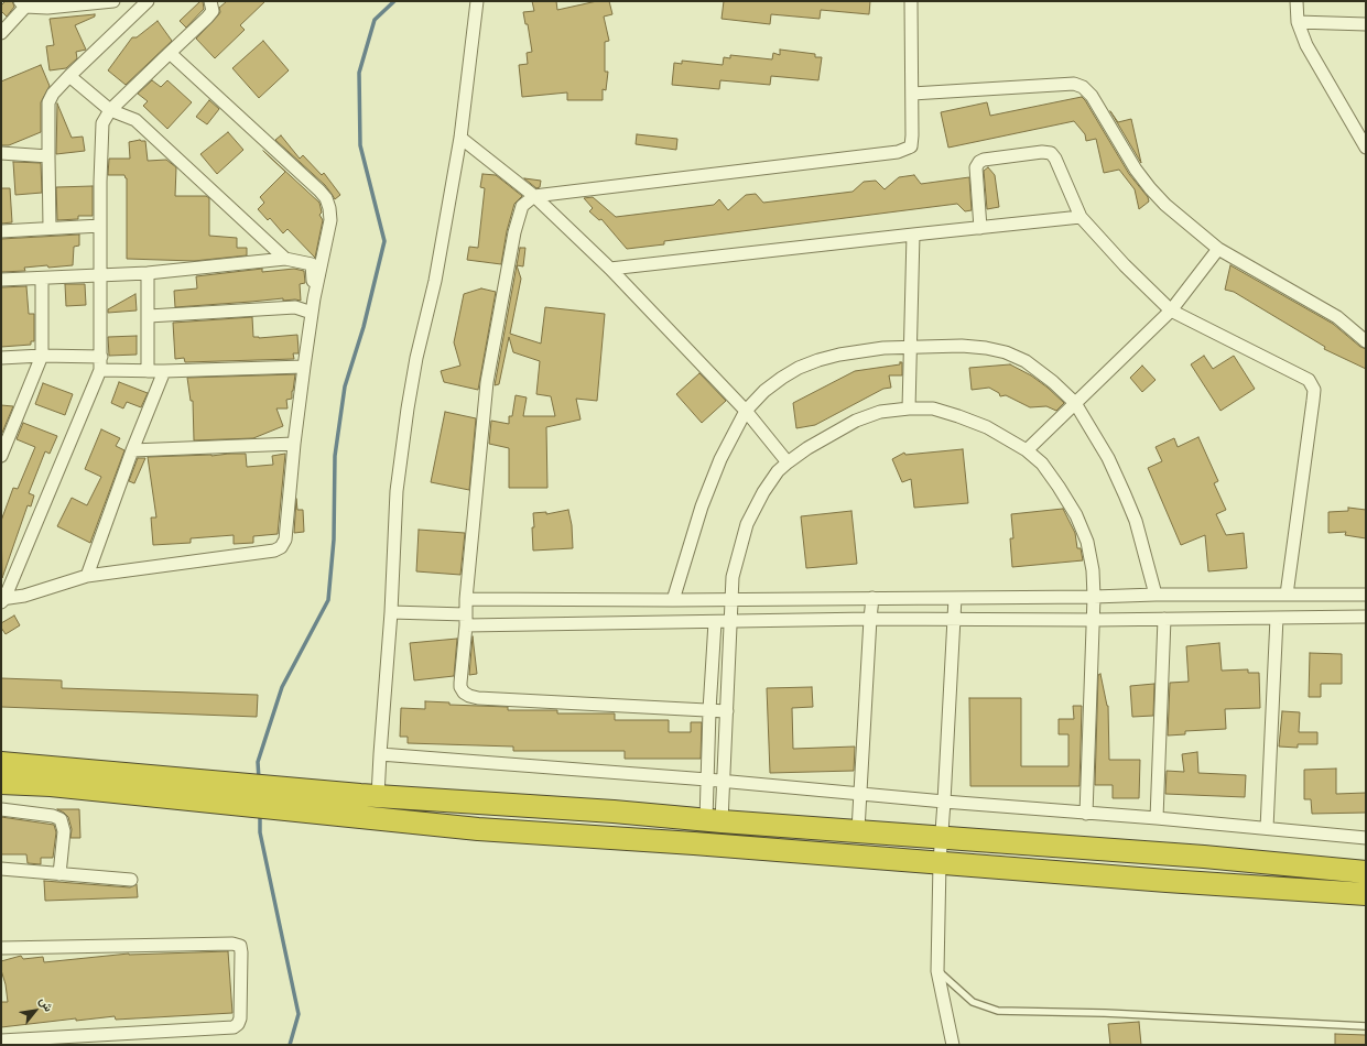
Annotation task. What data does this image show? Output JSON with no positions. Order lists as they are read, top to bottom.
{
  "north": "top right"
}
